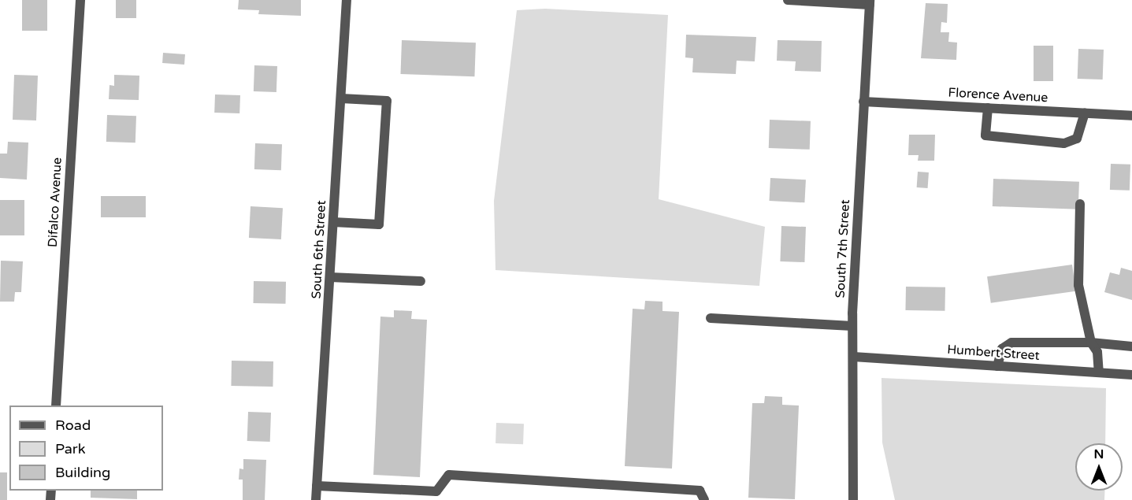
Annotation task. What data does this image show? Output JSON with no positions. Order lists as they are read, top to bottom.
{
  "streets": {
    "street": [
      "Florence Avenue",
      "Difalco Avenue",
      "South 7th Street",
      "South 6th Street",
      "Humbert Street"
    ]
  },
  "crossings": [
    ["Florence Avenue", "South 7th Street"],
    ["South 7th Street", "Humbert Street"]
  ],
  "legend": ["Road", "Park", "Building"],
  "north": "top"
}
